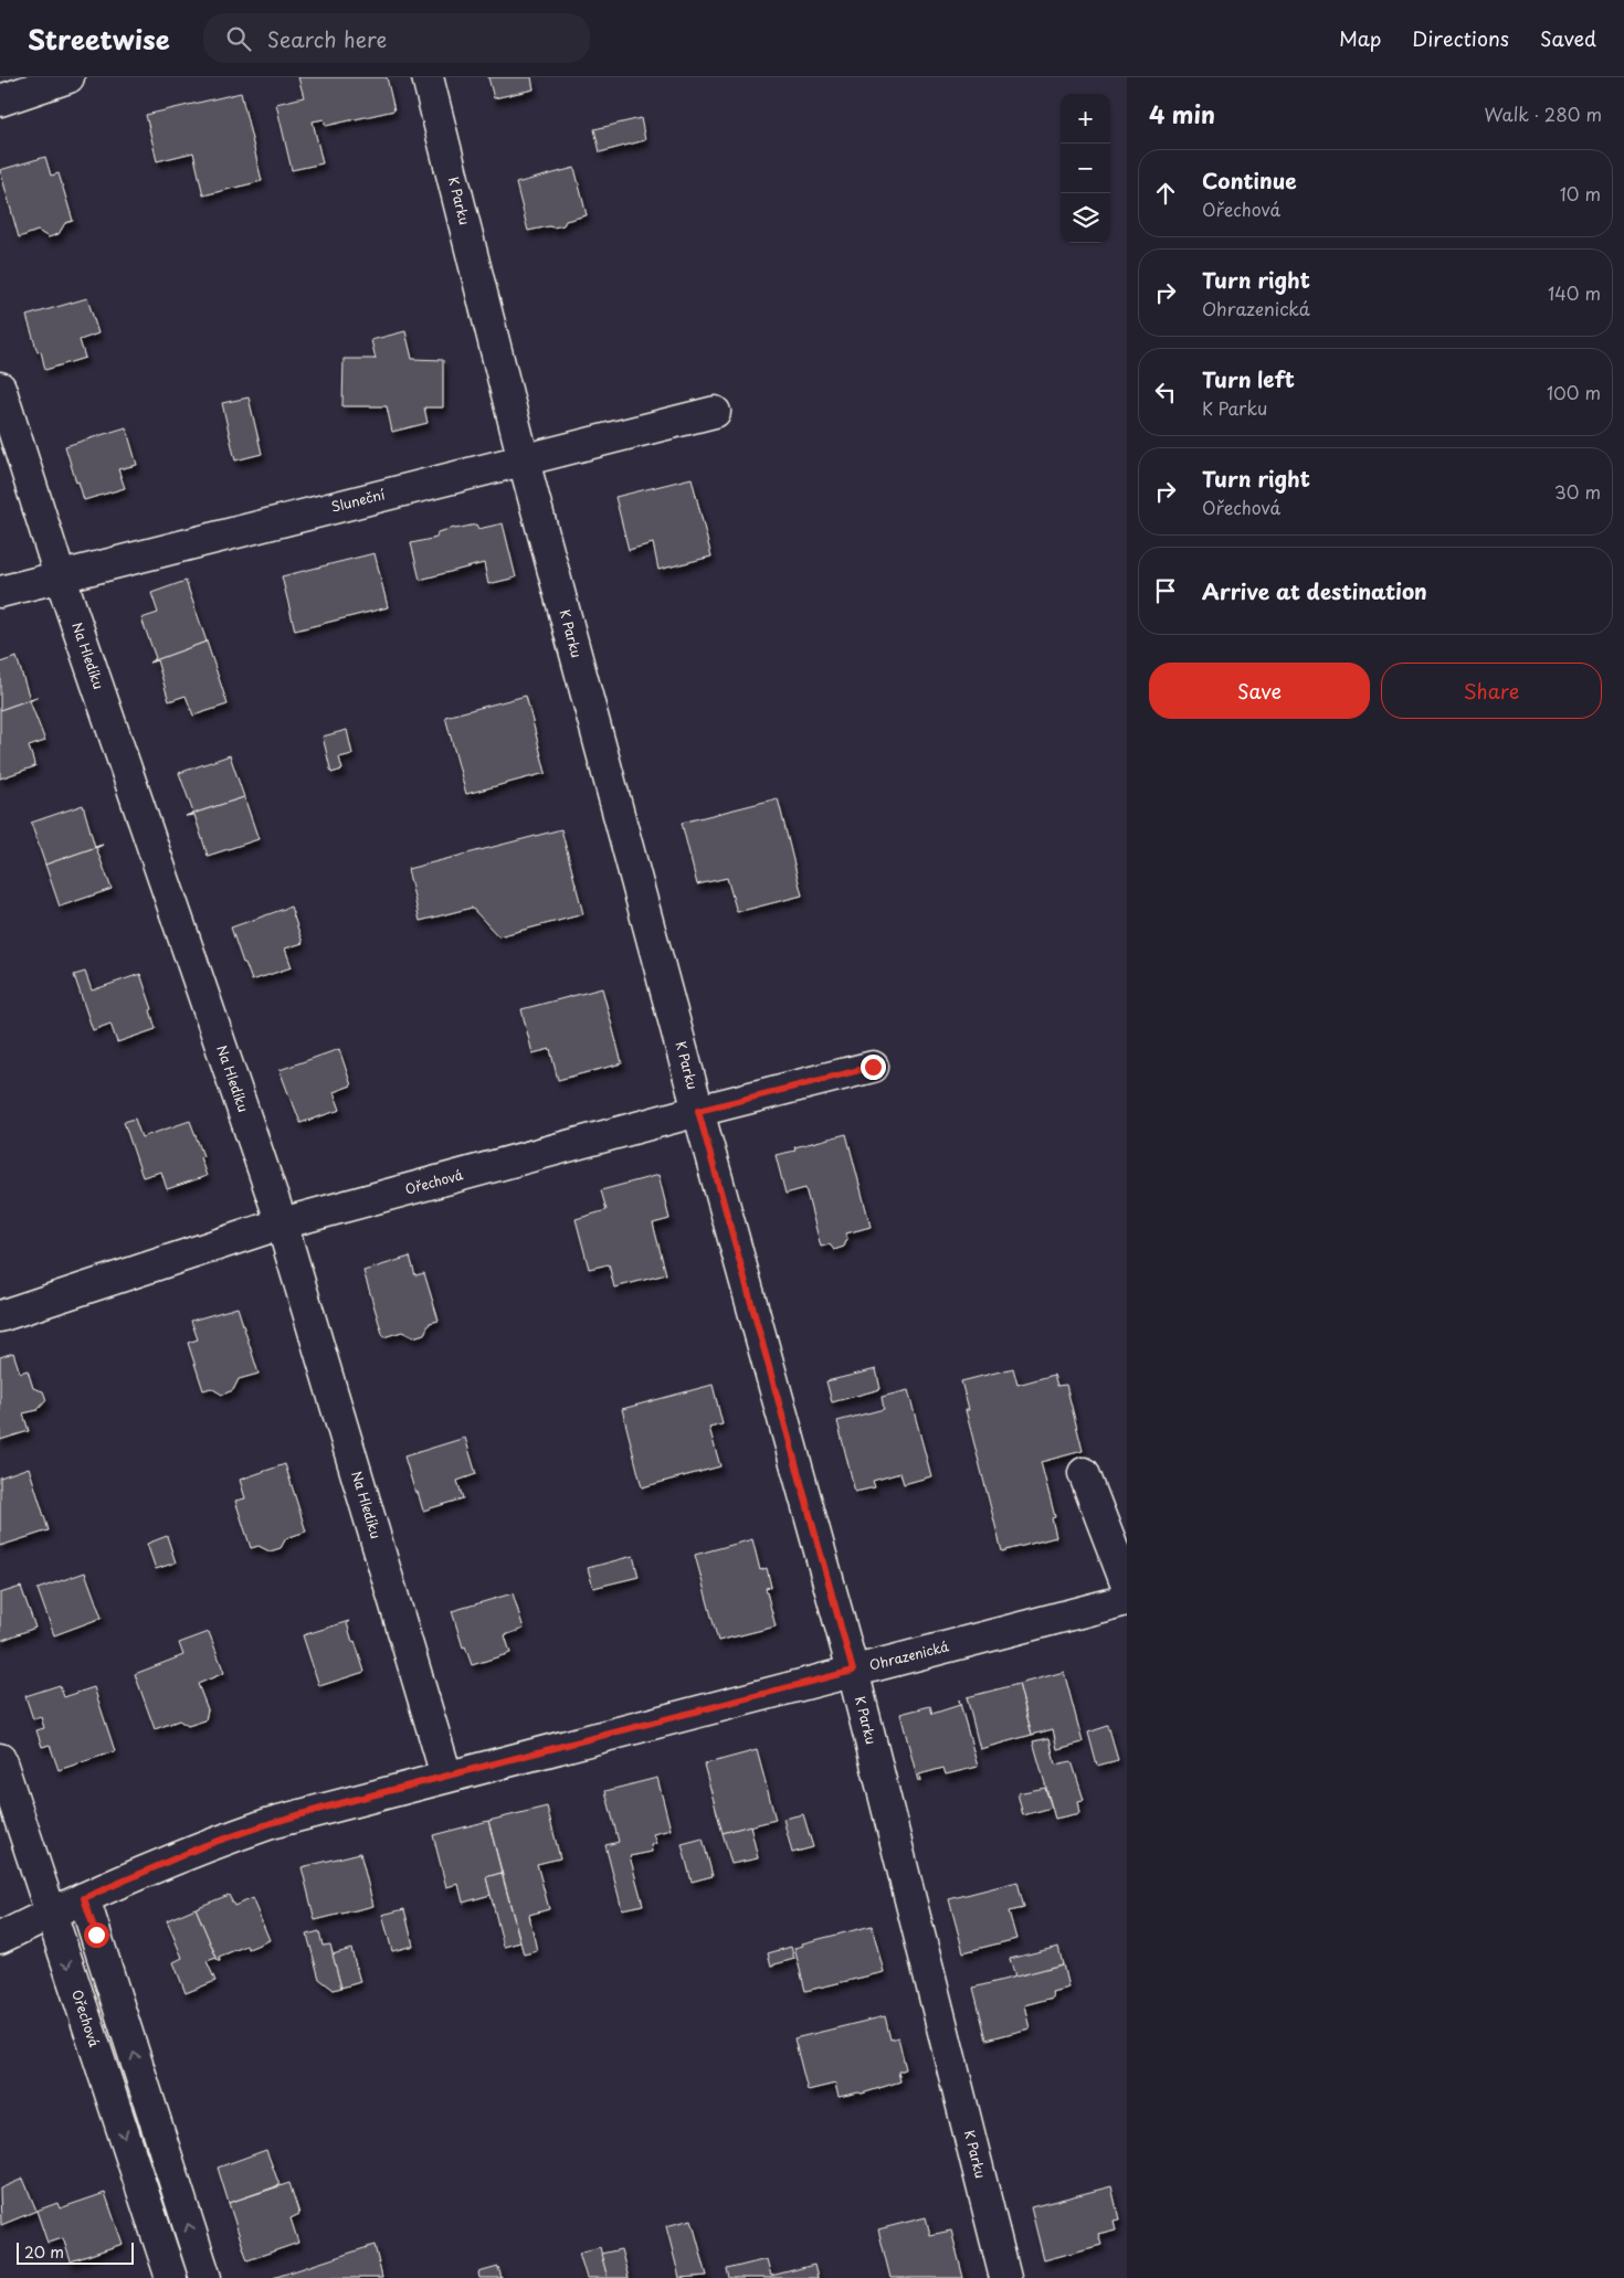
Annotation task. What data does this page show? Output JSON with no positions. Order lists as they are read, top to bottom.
{
  "streets": {
    "street": [
      "K Parku",
      "Sluneční",
      "Na Hledíku",
      "Ořechová",
      "Ohrazenická"
    ]
  },
  "crossings": [
    ["K Parku", "Sluneční"],
    ["K Parku", "Ořechová"],
    ["K Parku", "Ohrazenická"],
    ["Sluneční", "Na Hledíku"],
    ["Na Hledíku", "Ořechová"],
    ["Na Hledíku", "Ohrazenická"],
    ["Ořechová", "Ohrazenická"]
  ],
  "scale_bar": "20 m",
  "page": {
    "header": "Streetwise",
    "search": "Search here",
    "nav": ["Map", "Directions", "Saved"],
    "heading": ["4 min", "Walk · 280 m"],
    "map_buttons": ["+", "−"],
    "list": [
      ["Continue", "Ořechová", "10 m"],
      ["Turn right", "Ohrazenická", "140 m"],
      ["Turn left", "K Parku", "100 m"],
      ["Turn right", "Ořechová", "30 m"],
      "Arrive at destination"
    ],
    "buttons": ["Save", "Share"],
    "scale": "20 m"
  }
}
